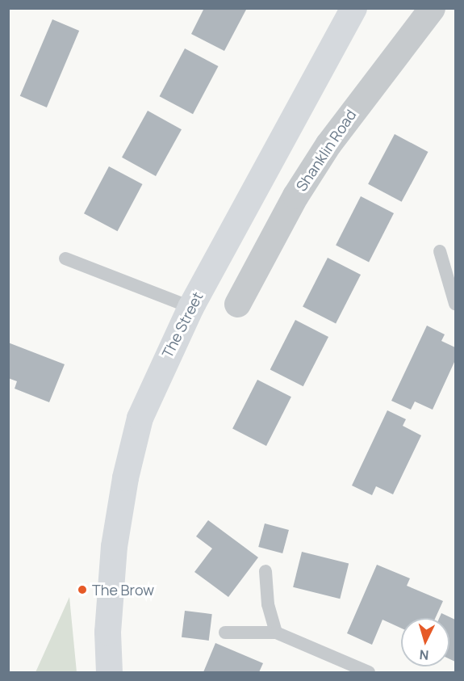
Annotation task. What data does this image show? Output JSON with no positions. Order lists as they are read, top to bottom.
{
  "streets": {
    "street": ["Shanklin Road", "The Street"]
  },
  "places": ["The Brow"],
  "north": "bottom"
}
